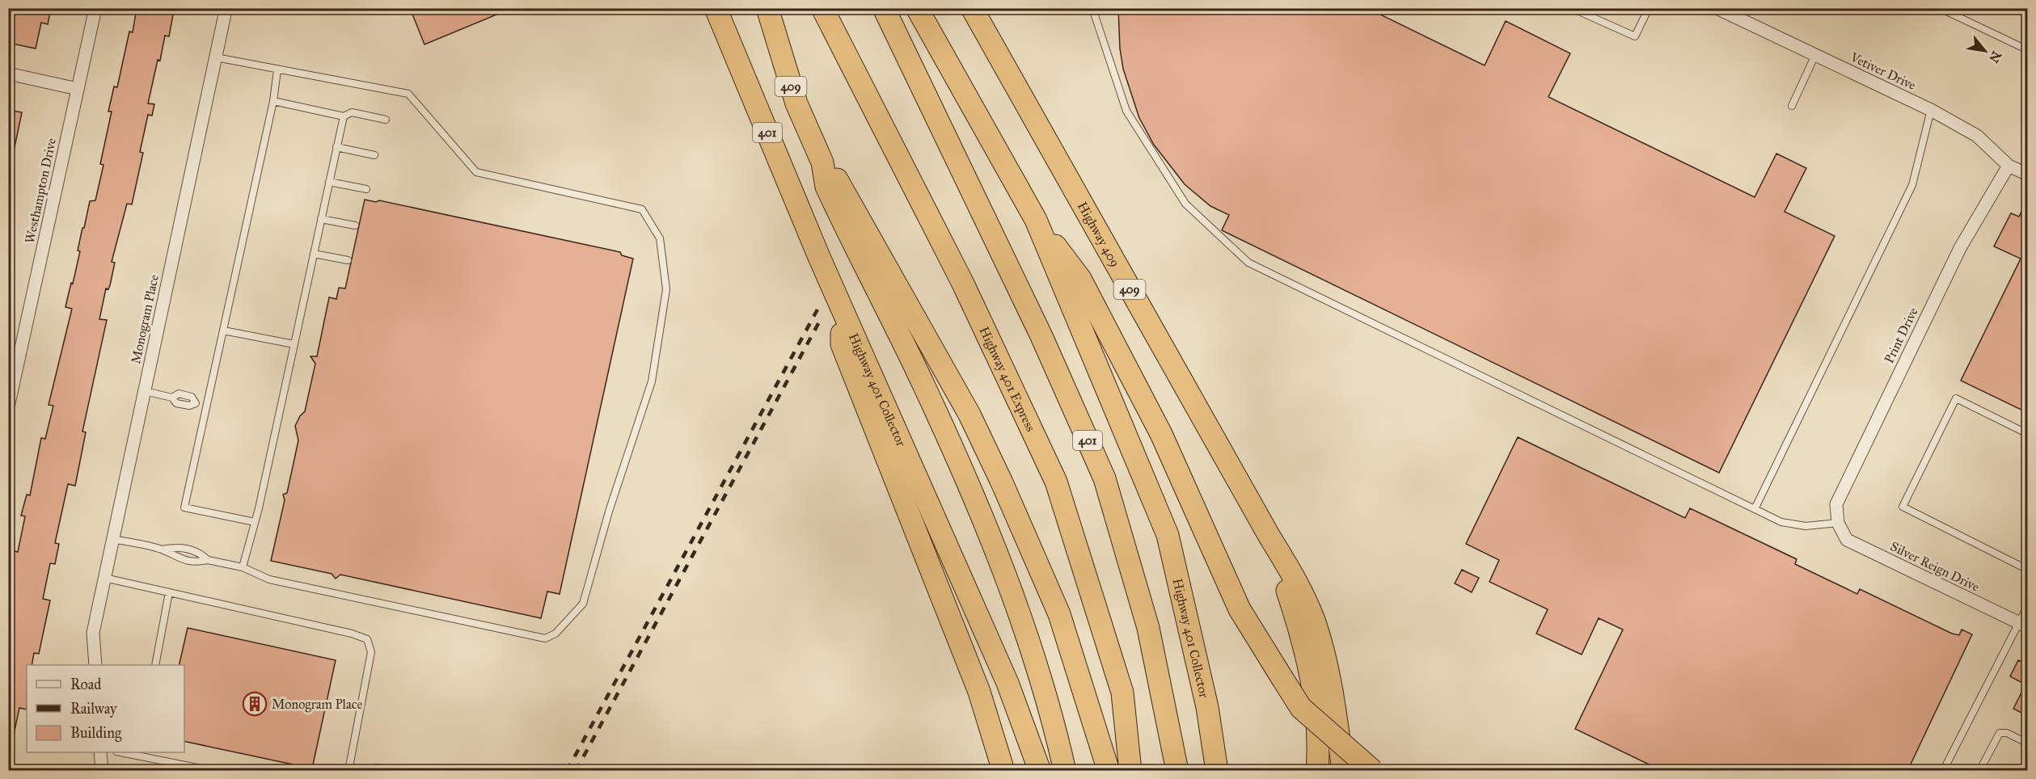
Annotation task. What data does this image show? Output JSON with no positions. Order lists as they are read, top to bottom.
{
  "streets": {
    "highway": [
      "409",
      "401",
      "Highway 409",
      "Highway 401 Express",
      "Highway 401 Collector"
    ],
    "street": [
      "Vetiver Drive",
      "Westhampton Drive",
      "Monogram Place",
      "Print Drive",
      "Silver Reign Drive"
    ]
  },
  "crossings": [
    ["Vetiver Drive", "Print Drive"],
    ["Print Drive", "Silver Reign Drive"]
  ],
  "places": {
    "building": ["Monogram Place"]
  },
  "legend": ["Road", "Railway", "Building"],
  "north": "bottom right"
}
